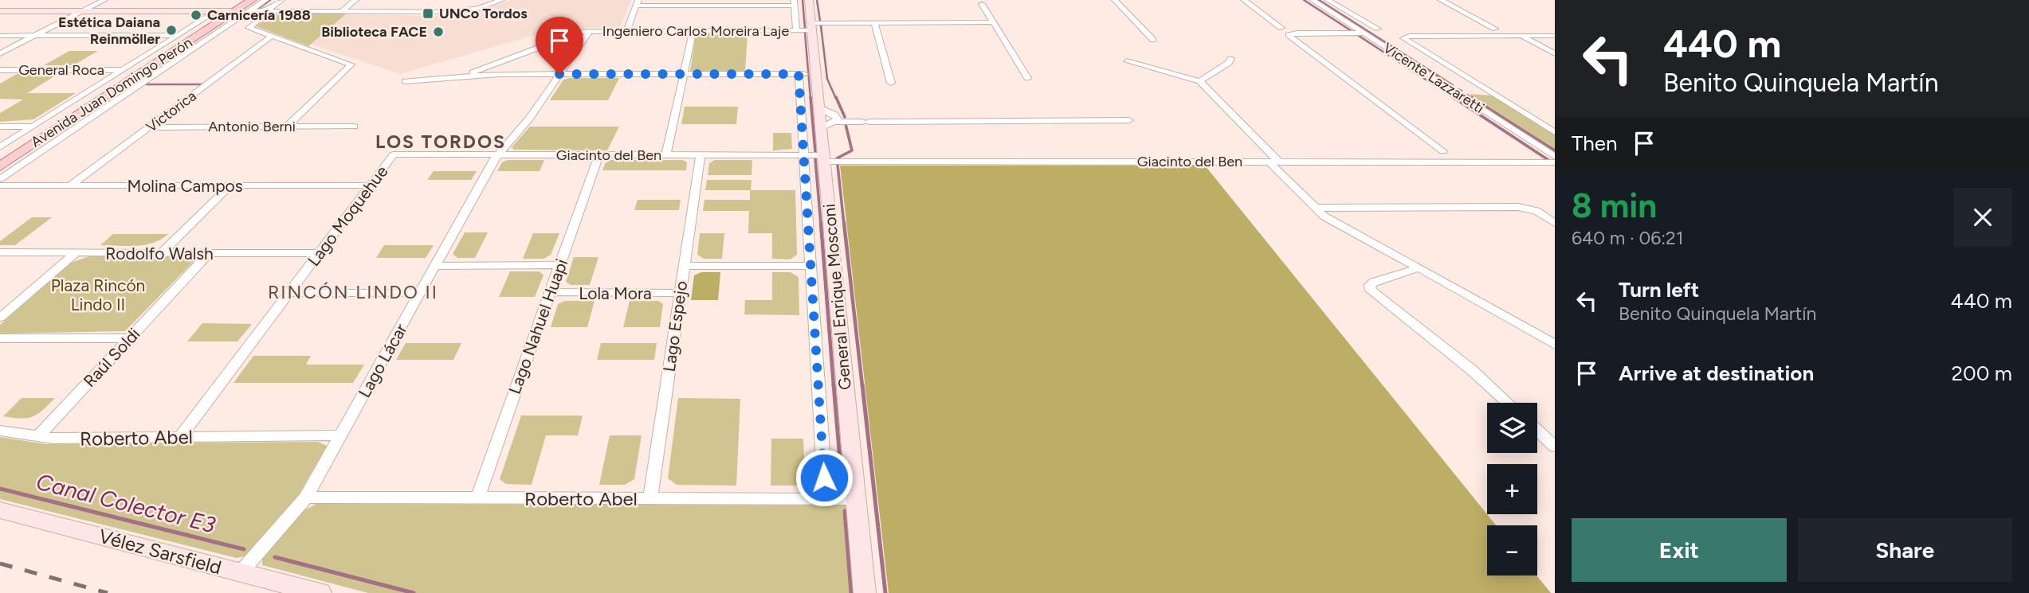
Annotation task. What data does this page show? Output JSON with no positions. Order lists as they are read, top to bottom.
{
  "streets": {
    "main road": ["Avenida Juan Domingo Perón"],
    "street": [
      "Ingeniero Carlos Moreira Laje",
      "General Roca",
      "Vicente Lazzaretti",
      "Victorica",
      "Antonio Berni",
      "Giacinto del Ben",
      "Molina Campos",
      "Lago Moquehue",
      "Rodolfo Walsh",
      "Lola Mora",
      "General Enrique Mosconi",
      "Lago Nahuel Huapi",
      "Lago Espejo",
      "Raúl Soldi",
      "Lago Lácar",
      "Roberto Abel",
      "Vélez Sarsfield"
    ]
  },
  "crossings": [
    ["Ingeniero Carlos Moreira Laje", "General Enrique Mosconi"],
    ["Ingeniero Carlos Moreira Laje", "Lago Lácar"],
    ["Victorica", "Antonio Berni"],
    ["Victorica", "Molina Campos"],
    ["Giacinto del Ben", "Lago Moquehue"],
    ["Giacinto del Ben", "General Enrique Mosconi"],
    ["Giacinto del Ben", "Lago Nahuel Huapi"],
    ["Giacinto del Ben", "Lago Espejo"],
    ["Giacinto del Ben", "Lago Lácar"],
    ["Molina Campos", "Lago Moquehue"],
    ["Lago Moquehue", "Rodolfo Walsh"],
    ["Lago Moquehue", "Roberto Abel"],
    ["Rodolfo Walsh", "Raúl Soldi"],
    ["Lola Mora", "Lago Nahuel Huapi"],
    ["Lola Mora", "Lago Espejo"],
    ["General Enrique Mosconi", "Roberto Abel"],
    ["Lago Nahuel Huapi", "Roberto Abel"],
    ["Lago Espejo", "Roberto Abel"],
    ["Raúl Soldi", "Roberto Abel"],
    ["Lago Lácar", "Roberto Abel"],
    ["Lago Lácar", "Vélez Sarsfield"]
  ],
  "districts": ["LOS TORDOS", "RINCÓN LINDO II"],
  "water": ["Canal Colector E3"],
  "parks": ["Plaza Rincón Lindo II"],
  "places": {
    "transit": ["UNCo Tordos"],
    "other": ["Carnicería 1988", "Estética Daiana Reinmöller", "Biblioteca FACE"]
  },
  "page": {
    "turn": ["440 m", "Benito Quinquela Martín"],
    "then": "Then",
    "heading": ["8 min", "640 m · 06:21"],
    "list": [
      {
        "name": "Turn left",
        "note": "Benito Quinquela Martín",
        "value": "440 m"
      },
      {
        "name": "Arrive at destination",
        "value": "200 m"
      }
    ],
    "map_buttons": ["+", "−"],
    "buttons": ["Exit", "Share"]
  }
}
